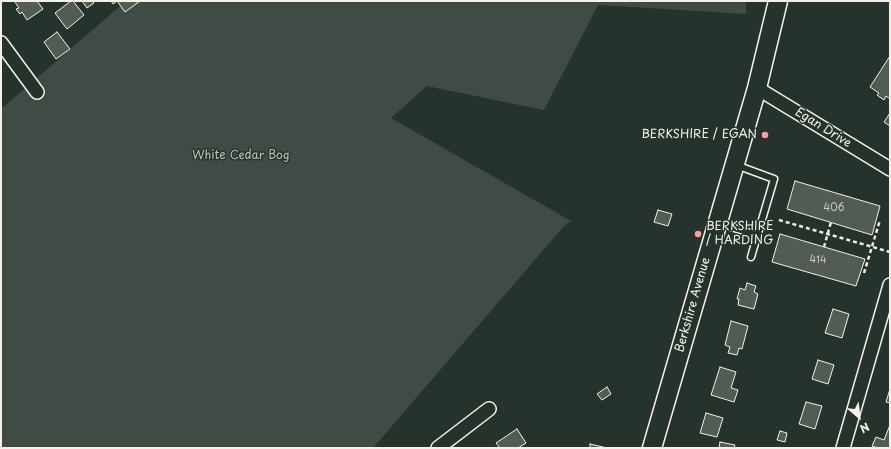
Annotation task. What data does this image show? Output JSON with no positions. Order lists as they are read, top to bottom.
{
  "streets": {
    "main road": ["Berkshire Avenue"],
    "street": ["Egan Drive"]
  },
  "crossings": [
    ["Egan Drive", "Berkshire Avenue"]
  ],
  "parks": ["White Cedar Bog"],
  "places": ["BERKSHIRE / EGAN", "BERKSHIRE / HARDING"],
  "house_numbers": ["406", "414"],
  "north": "bottom right"
}
